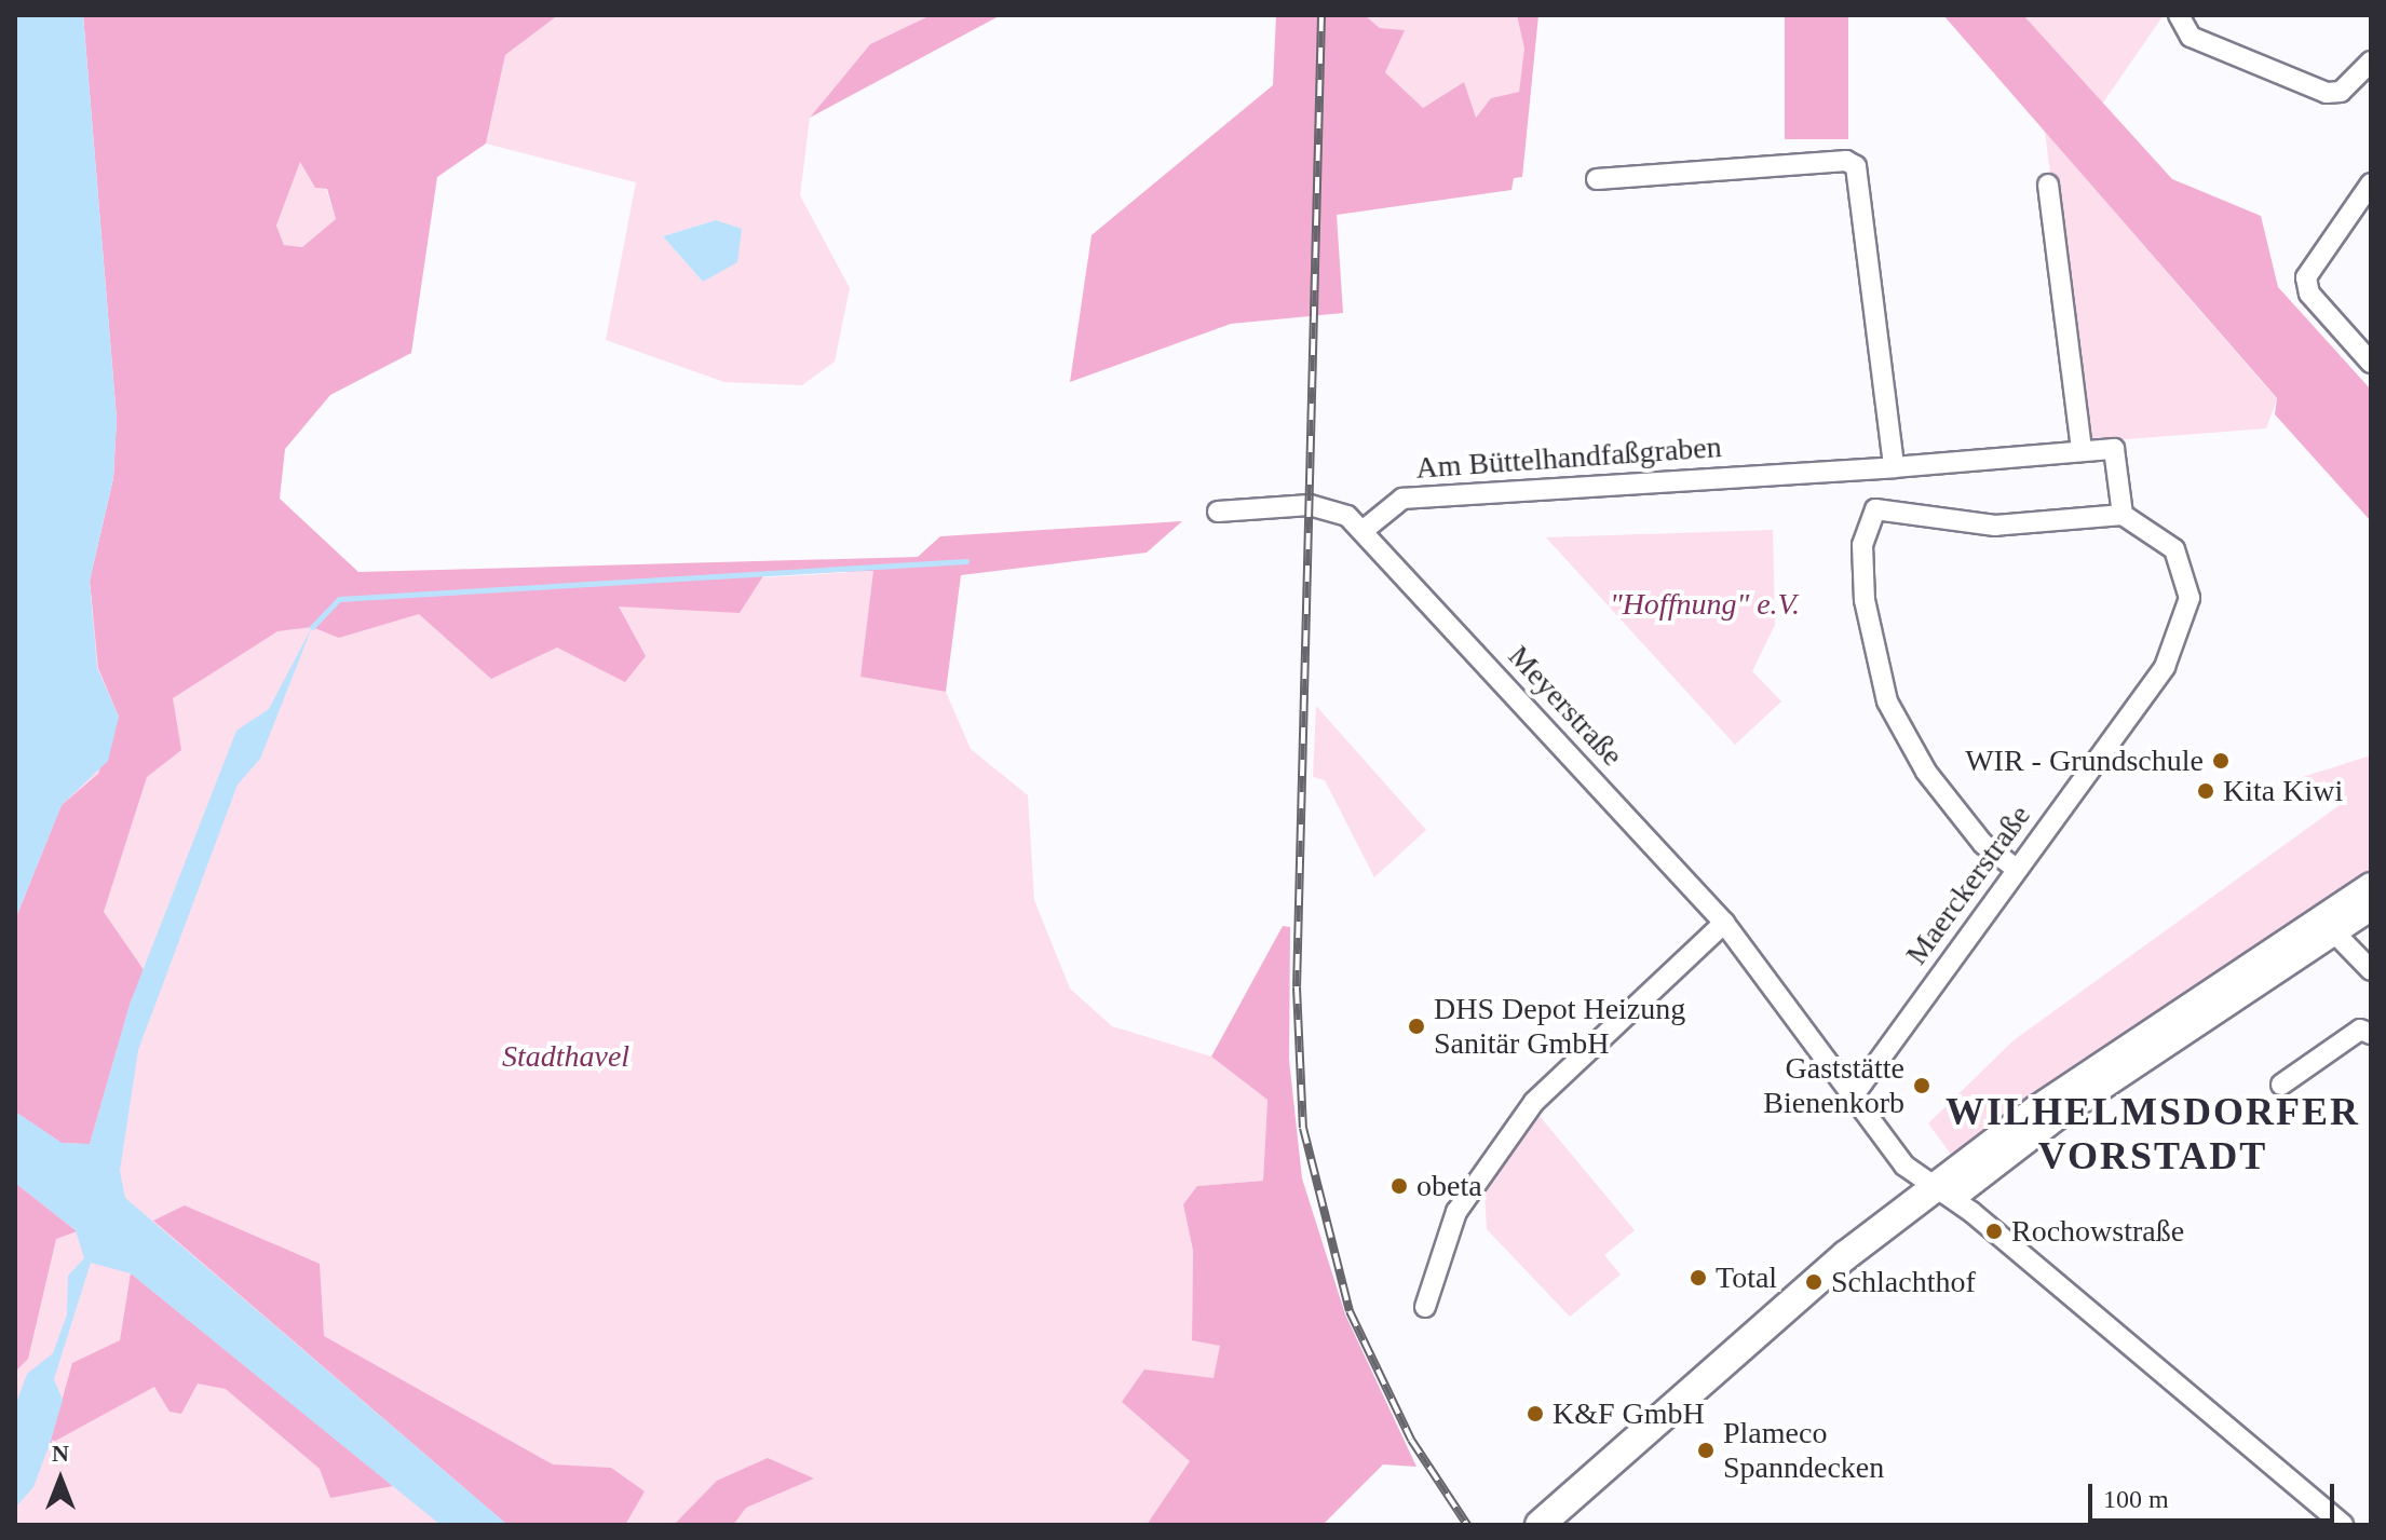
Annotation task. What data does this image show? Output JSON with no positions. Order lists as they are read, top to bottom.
{
  "streets": {
    "street": ["Am Büttelhandfaßgraben", "Meyerstraße", "Maerckerstraße"]
  },
  "crossings": [
    ["Am Büttelhandfaßgraben", "Meyerstraße"],
    ["Am Büttelhandfaßgraben", "Maerckerstraße"],
    ["Meyerstraße", "Maerckerstraße"]
  ],
  "districts": ["WILHELMSDORFER VORSTADT"],
  "parks": ["\"Hoffnung\" e.V.", "Stadthavel"],
  "places": [
    "WIR - Grundschule",
    "Kita Kiwi",
    "DHS Depot Heizung Sanitär GmbH",
    "Gaststätte Bienenkorb",
    "obeta",
    "Rochowstraße",
    "Total",
    "Schlachthof",
    "K&F GmbH",
    "Plameco Spanndecken"
  ],
  "scale_bar": "100 m",
  "north": "top"
}
